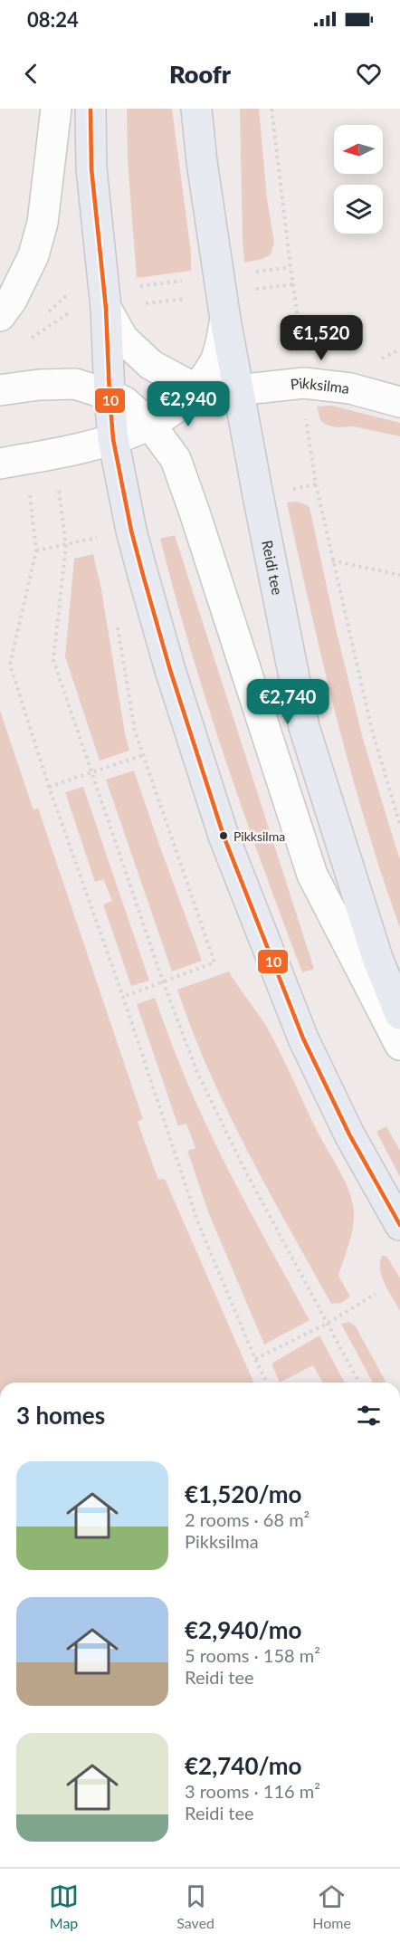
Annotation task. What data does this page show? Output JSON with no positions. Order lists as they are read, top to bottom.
{
  "streets": {
    "main road": ["Reidi tee"],
    "street": ["Pikksilma"]
  },
  "crossings": [
    ["Pikksilma", "Reidi tee"]
  ],
  "places": ["Pikksilma"],
  "lines": ["transit line 10"],
  "north": "left",
  "page": {
    "status": "08:24",
    "header": "Roofr",
    "price": ["€1,520", "€2,940", "€2,740"],
    "heading": "3 homes",
    "list": [
      {
        "name": "€1,520/mo",
        "note": "2 rooms · 68 m² · Pikksilma"
      },
      {
        "name": "€2,940/mo",
        "note": "5 rooms · 158 m² · Reidi tee"
      },
      {
        "name": "€2,740/mo",
        "note": "3 rooms · 116 m² · Reidi tee"
      }
    ],
    "tabs": ["Map", "Saved", "Home"]
  }
}
